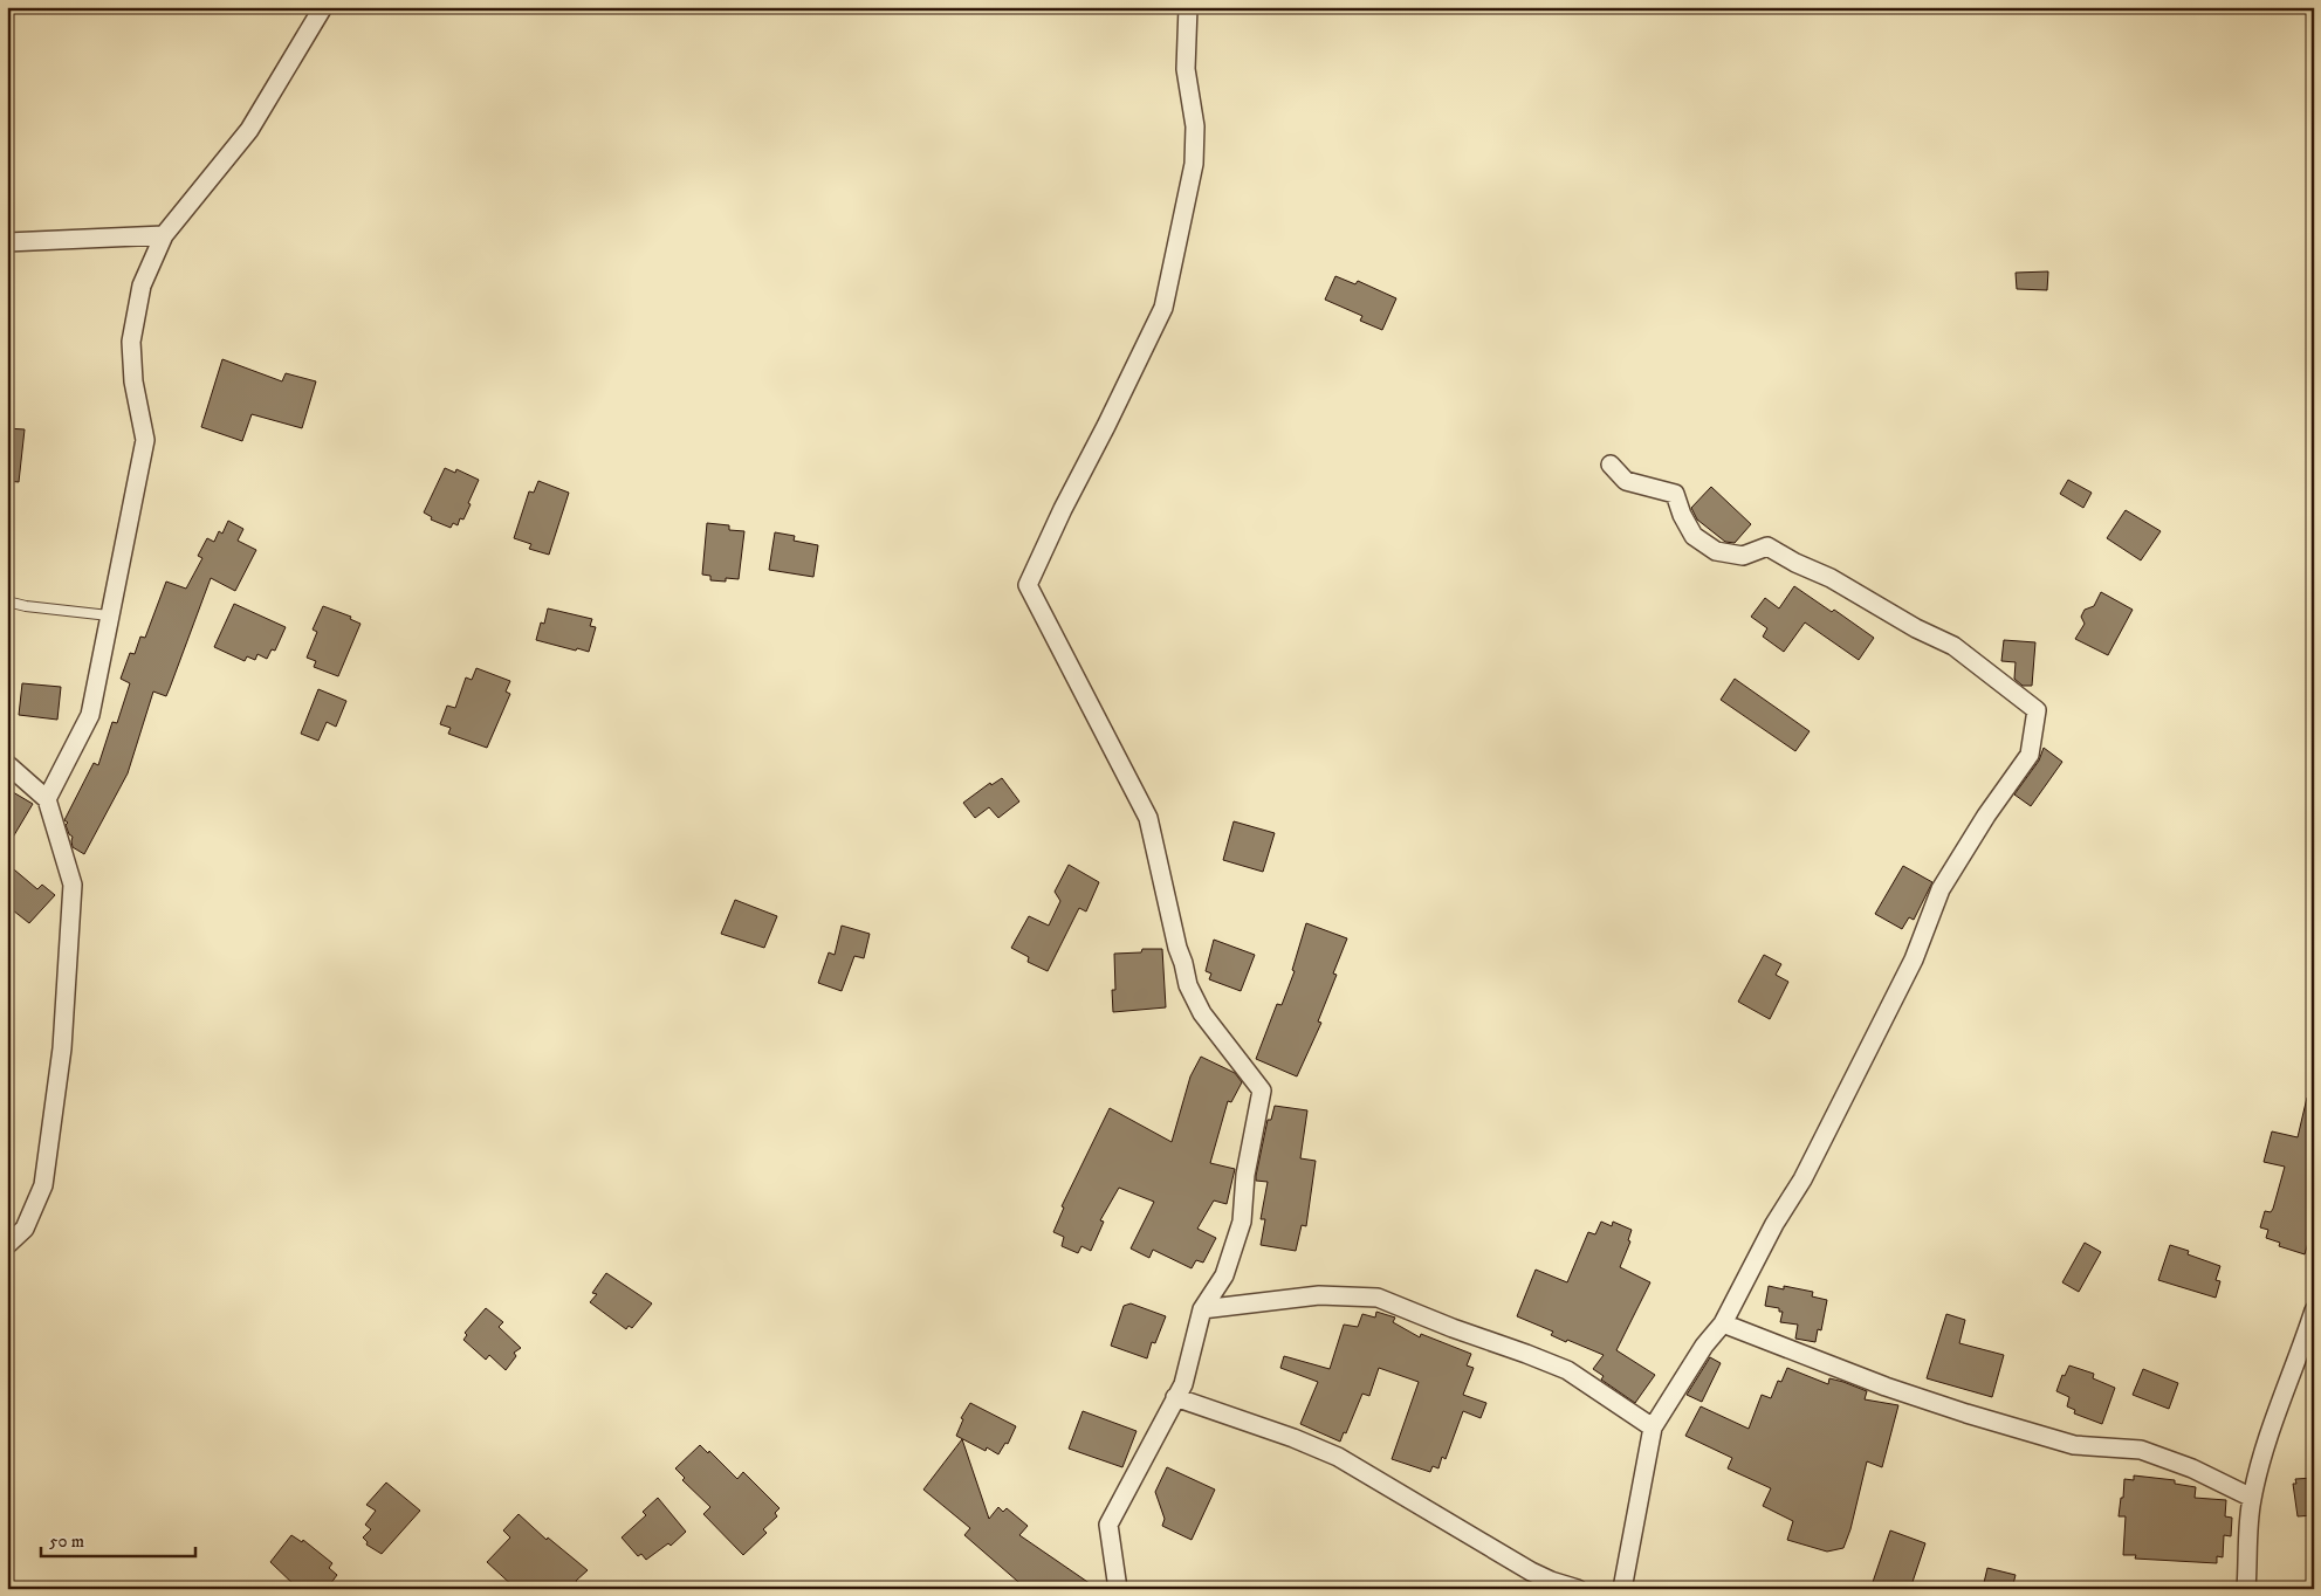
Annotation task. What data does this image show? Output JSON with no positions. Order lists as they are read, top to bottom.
{
  "scale_bar": "50 m"
}
